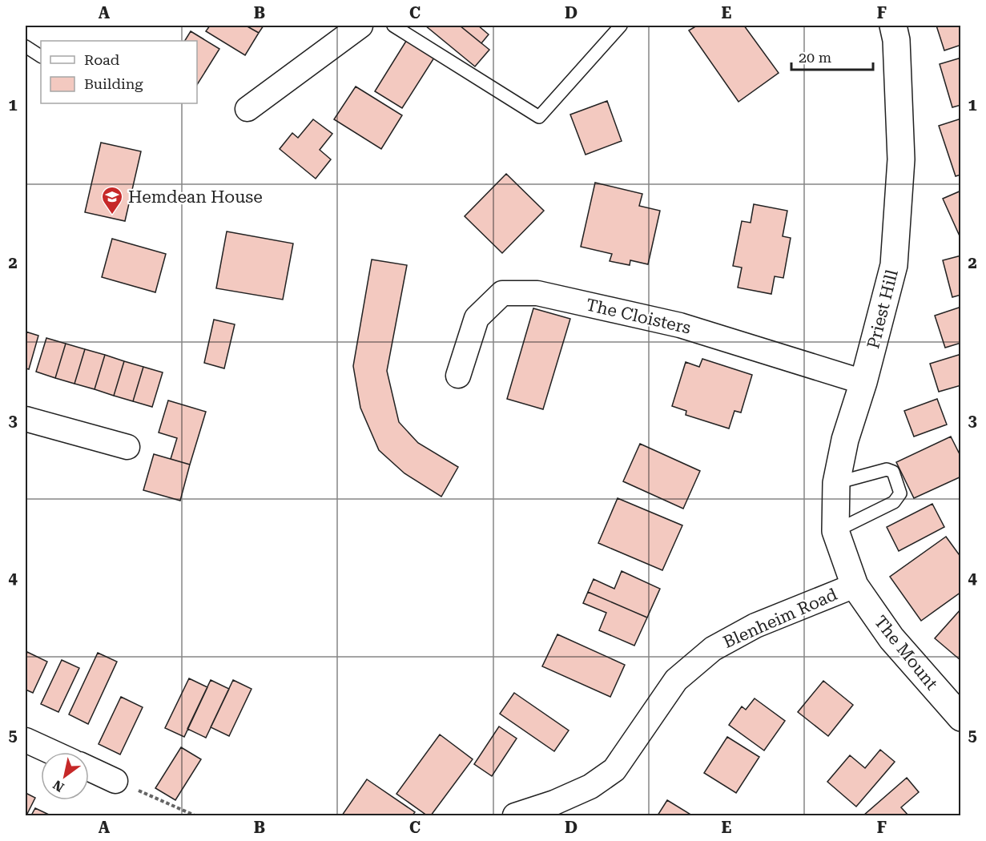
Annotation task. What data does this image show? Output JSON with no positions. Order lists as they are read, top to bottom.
{
  "streets": {
    "street": [
      "Priest Hill",
      "The Cloisters",
      "Blenheim Road",
      "The Mount"
    ]
  },
  "crossings": [
    ["Priest Hill", "The Cloisters"],
    ["Priest Hill", "Blenheim Road"],
    ["Priest Hill", "The Mount"],
    ["Blenheim Road", "The Mount"]
  ],
  "places": {
    "school or university": ["Hemdean House"]
  },
  "legend": ["Road", "Building"],
  "scale_bar": "20 m",
  "north": "bottom left",
  "grid": {
    "columns": [
      "A",
      "B",
      "C",
      "D",
      "E",
      "F"
    ],
    "rows": [
      "1",
      "2",
      "3",
      "4",
      "5"
    ]
  }
}
